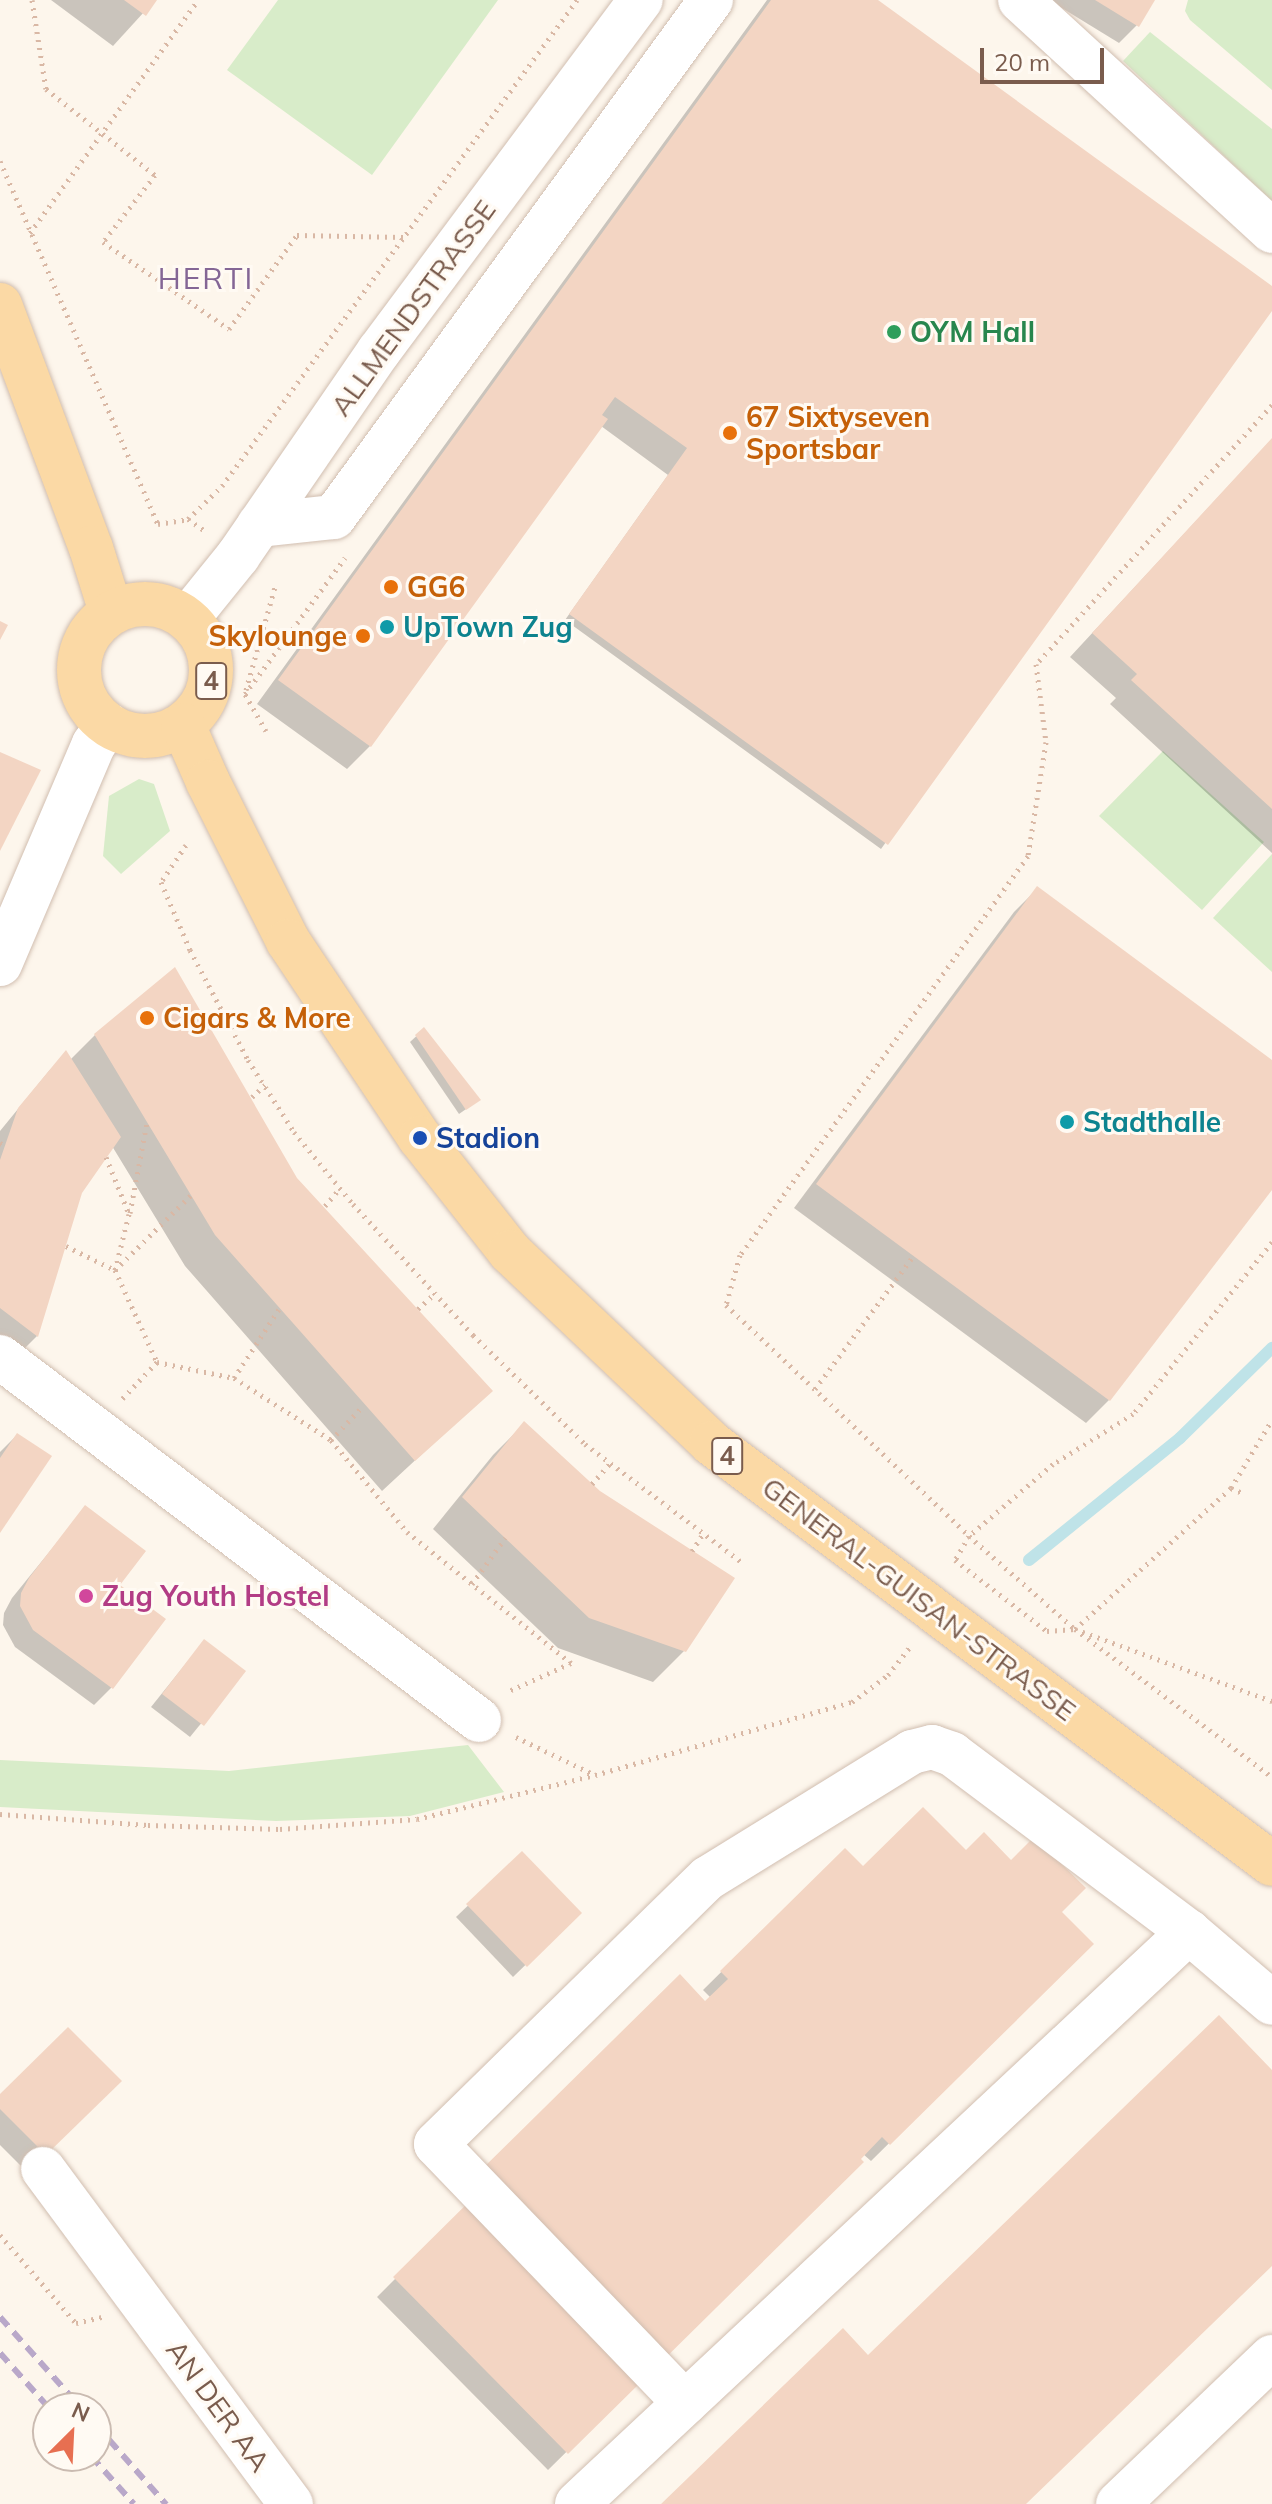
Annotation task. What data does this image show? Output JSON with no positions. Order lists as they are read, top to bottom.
{
  "streets": {
    "main road": ["4", "GENERAL-GUISAN-STRASSE"],
    "street": ["ALLMENDSTRASSE", "AN DER AA"]
  },
  "crossings": [
    ["ALLMENDSTRASSE", "4"],
    ["ALLMENDSTRASSE", "GENERAL-GUISAN-STRASSE"],
    ["4", "GENERAL-GUISAN-STRASSE"]
  ],
  "districts": ["HERTI"],
  "places": [
    "OYM Hall",
    "67 Sixtyseven Sportsbar",
    "GG6",
    "UpTown Zug",
    "Skylounge",
    "Cigars & More",
    "Stadthalle",
    "Stadion",
    "Zug Youth Hostel"
  ],
  "scale_bar": "20 m",
  "north": "top right"
}
